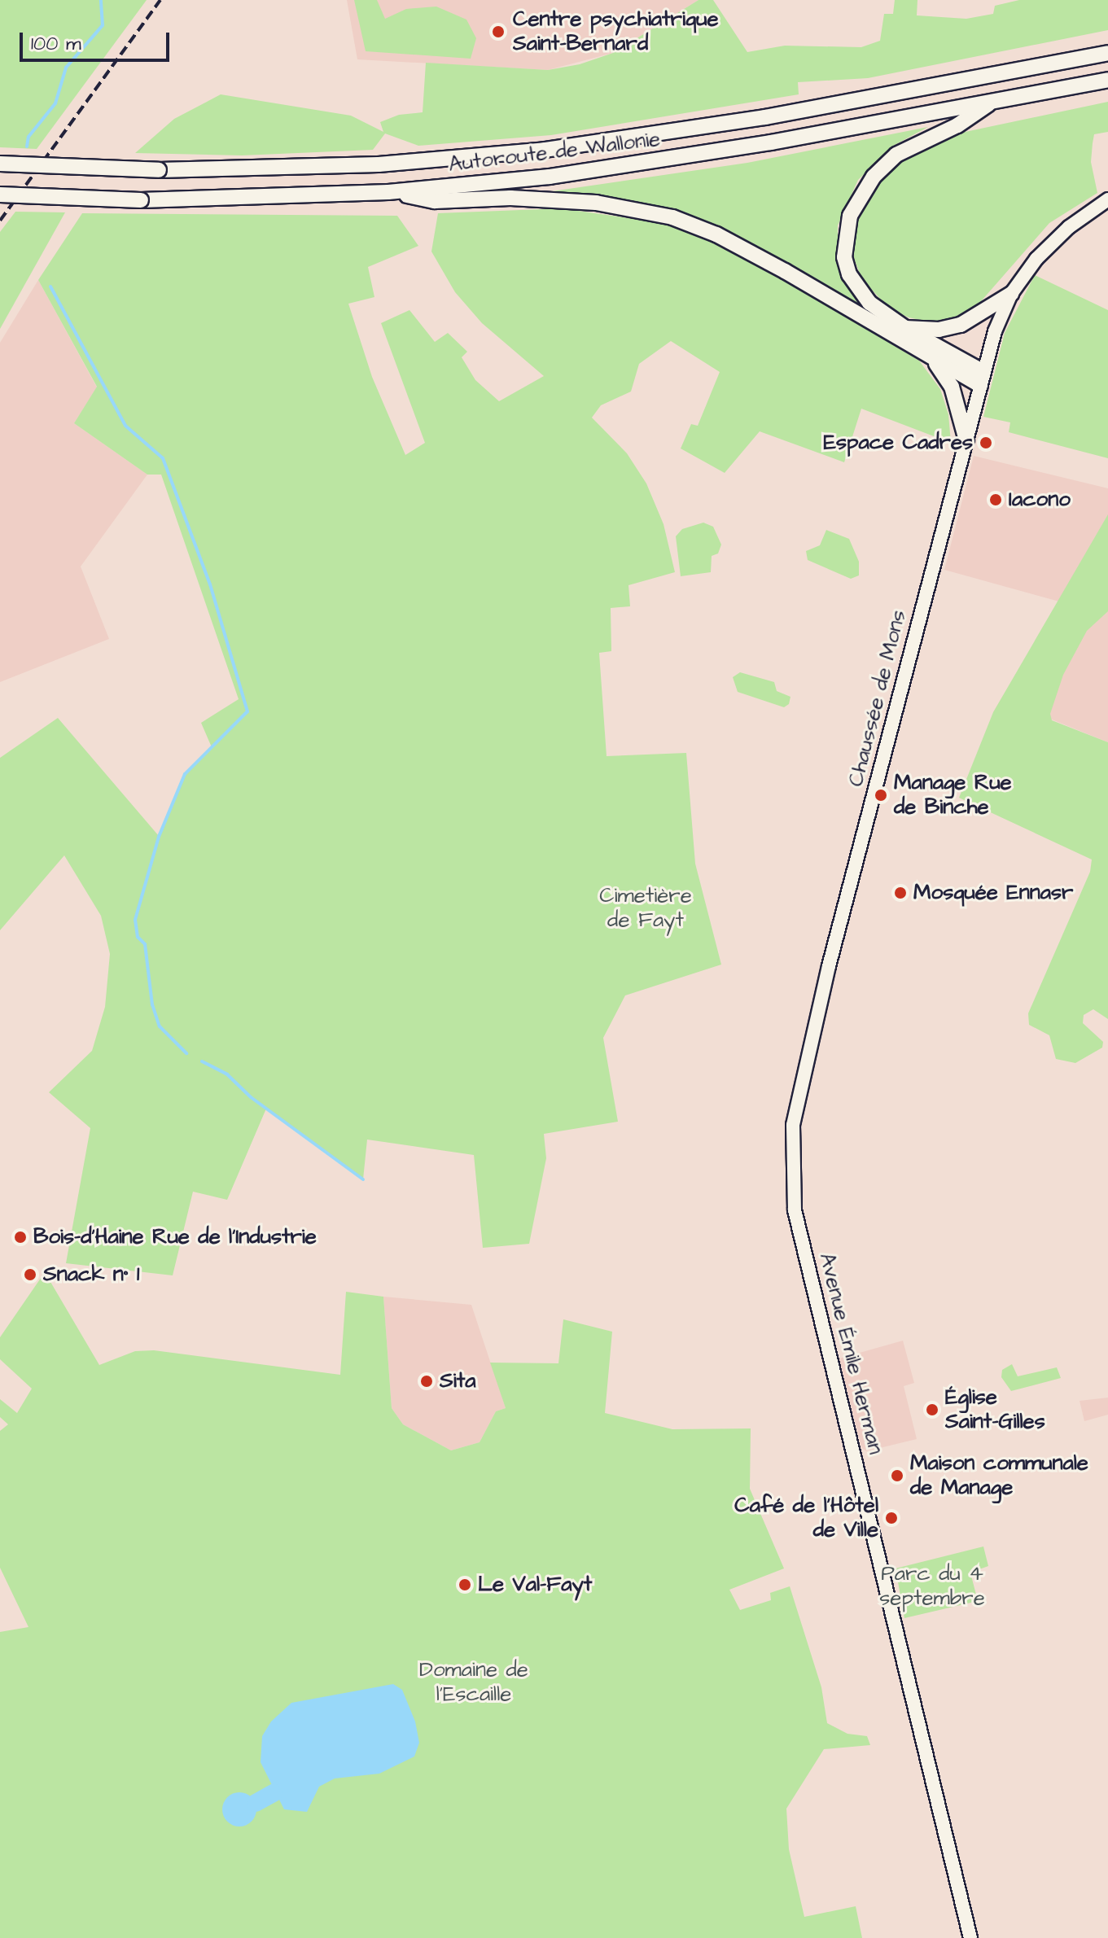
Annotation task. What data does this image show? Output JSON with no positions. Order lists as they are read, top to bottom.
{
  "streets": {
    "highway": ["Autoroute de Wallonie"],
    "main road": ["Chaussée de Mons", "Avenue Émile Herman"]
  },
  "crossings": [
    ["Chaussée de Mons", "Avenue Émile Herman"]
  ],
  "parks": ["Cimetière de Fayt", "Parc du 4 septembre", "Domaine de l'Escaille"],
  "places": [
    "Centre psychiatrique Saint-Bernard",
    "Espace Cadres",
    "Iacono",
    "Manage Rue de Binche",
    "Mosquée Ennasr",
    "Bois-d'Haine Rue de l'Industrie",
    "Snack n° 1",
    "Sita",
    "Église Saint-Gilles",
    "Maison communale de Manage",
    "Café de l'Hôtel de Ville",
    "Le Val-Fayt"
  ],
  "scale_bar": "100 m"
}
